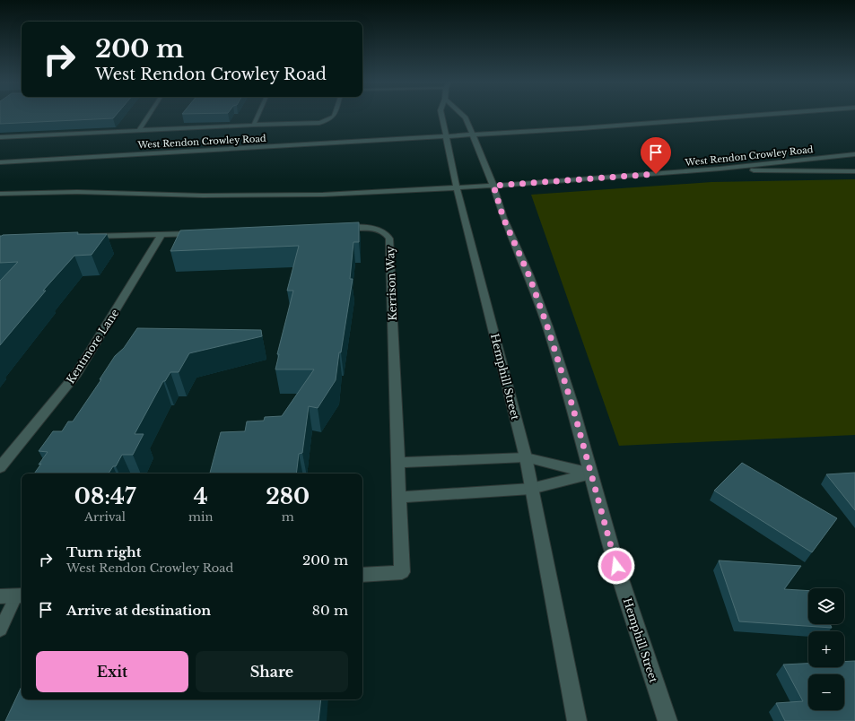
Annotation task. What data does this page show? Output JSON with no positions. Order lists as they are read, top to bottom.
{
  "streets": {
    "street": [
      "West Rendon Crowley Road",
      "Kerrison Way",
      "Kentmore Lane",
      "Hemphill Street"
    ]
  },
  "crossings": [
    ["West Rendon Crowley Road", "Hemphill Street"]
  ],
  "page": {
    "turn": ["200 m", "West Rendon Crowley Road"],
    "eta": [
      "08:47",
      "Arrival",
      "4",
      "min",
      "280",
      "m"
    ],
    "list": [
      {
        "name": "Turn right",
        "note": "West Rendon Crowley Road",
        "value": "200 m"
      },
      {
        "name": "Arrive at destination",
        "value": "80 m"
      }
    ],
    "map_buttons": ["+", "−"],
    "buttons": ["Exit", "Share"]
  }
}
